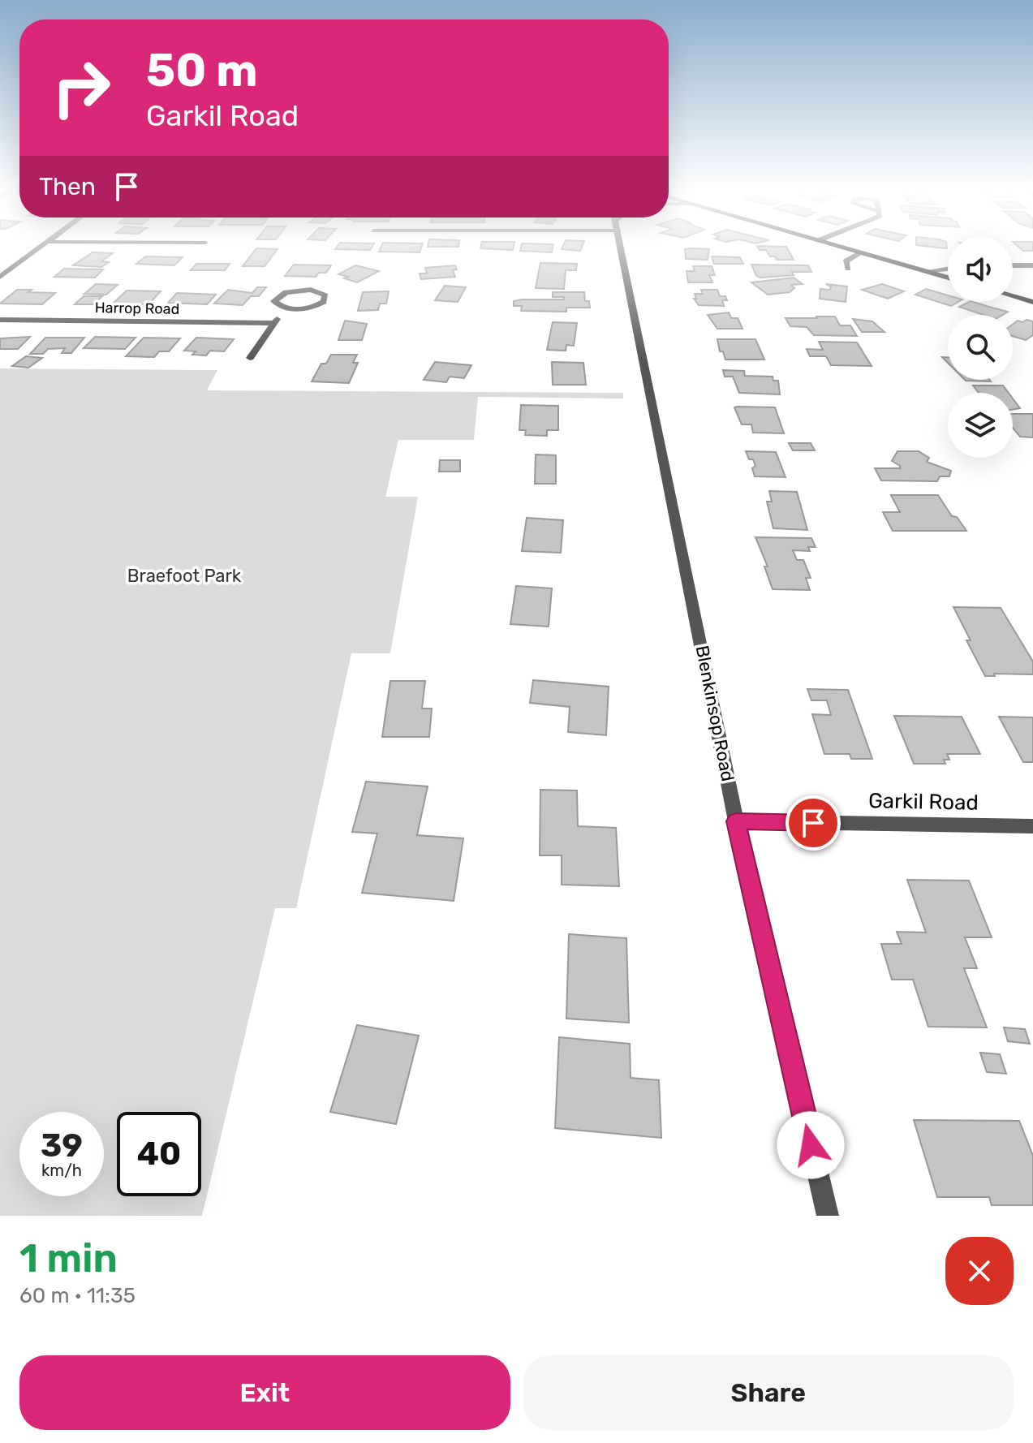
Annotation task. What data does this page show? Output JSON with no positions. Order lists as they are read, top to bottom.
{
  "streets": {
    "street": ["Harrop Road", "Blenkinsop Road", "Garkil Road"]
  },
  "crossings": [
    ["Blenkinsop Road", "Garkil Road"]
  ],
  "parks": ["Braefoot Park"],
  "page": {
    "turn": ["50 m", "Garkil Road"],
    "then": "Then",
    "speed": "39 km/h",
    "limit": "40",
    "heading": ["1 min", "60 m · 11:35"],
    "buttons": ["Exit", "Share"]
  }
}
